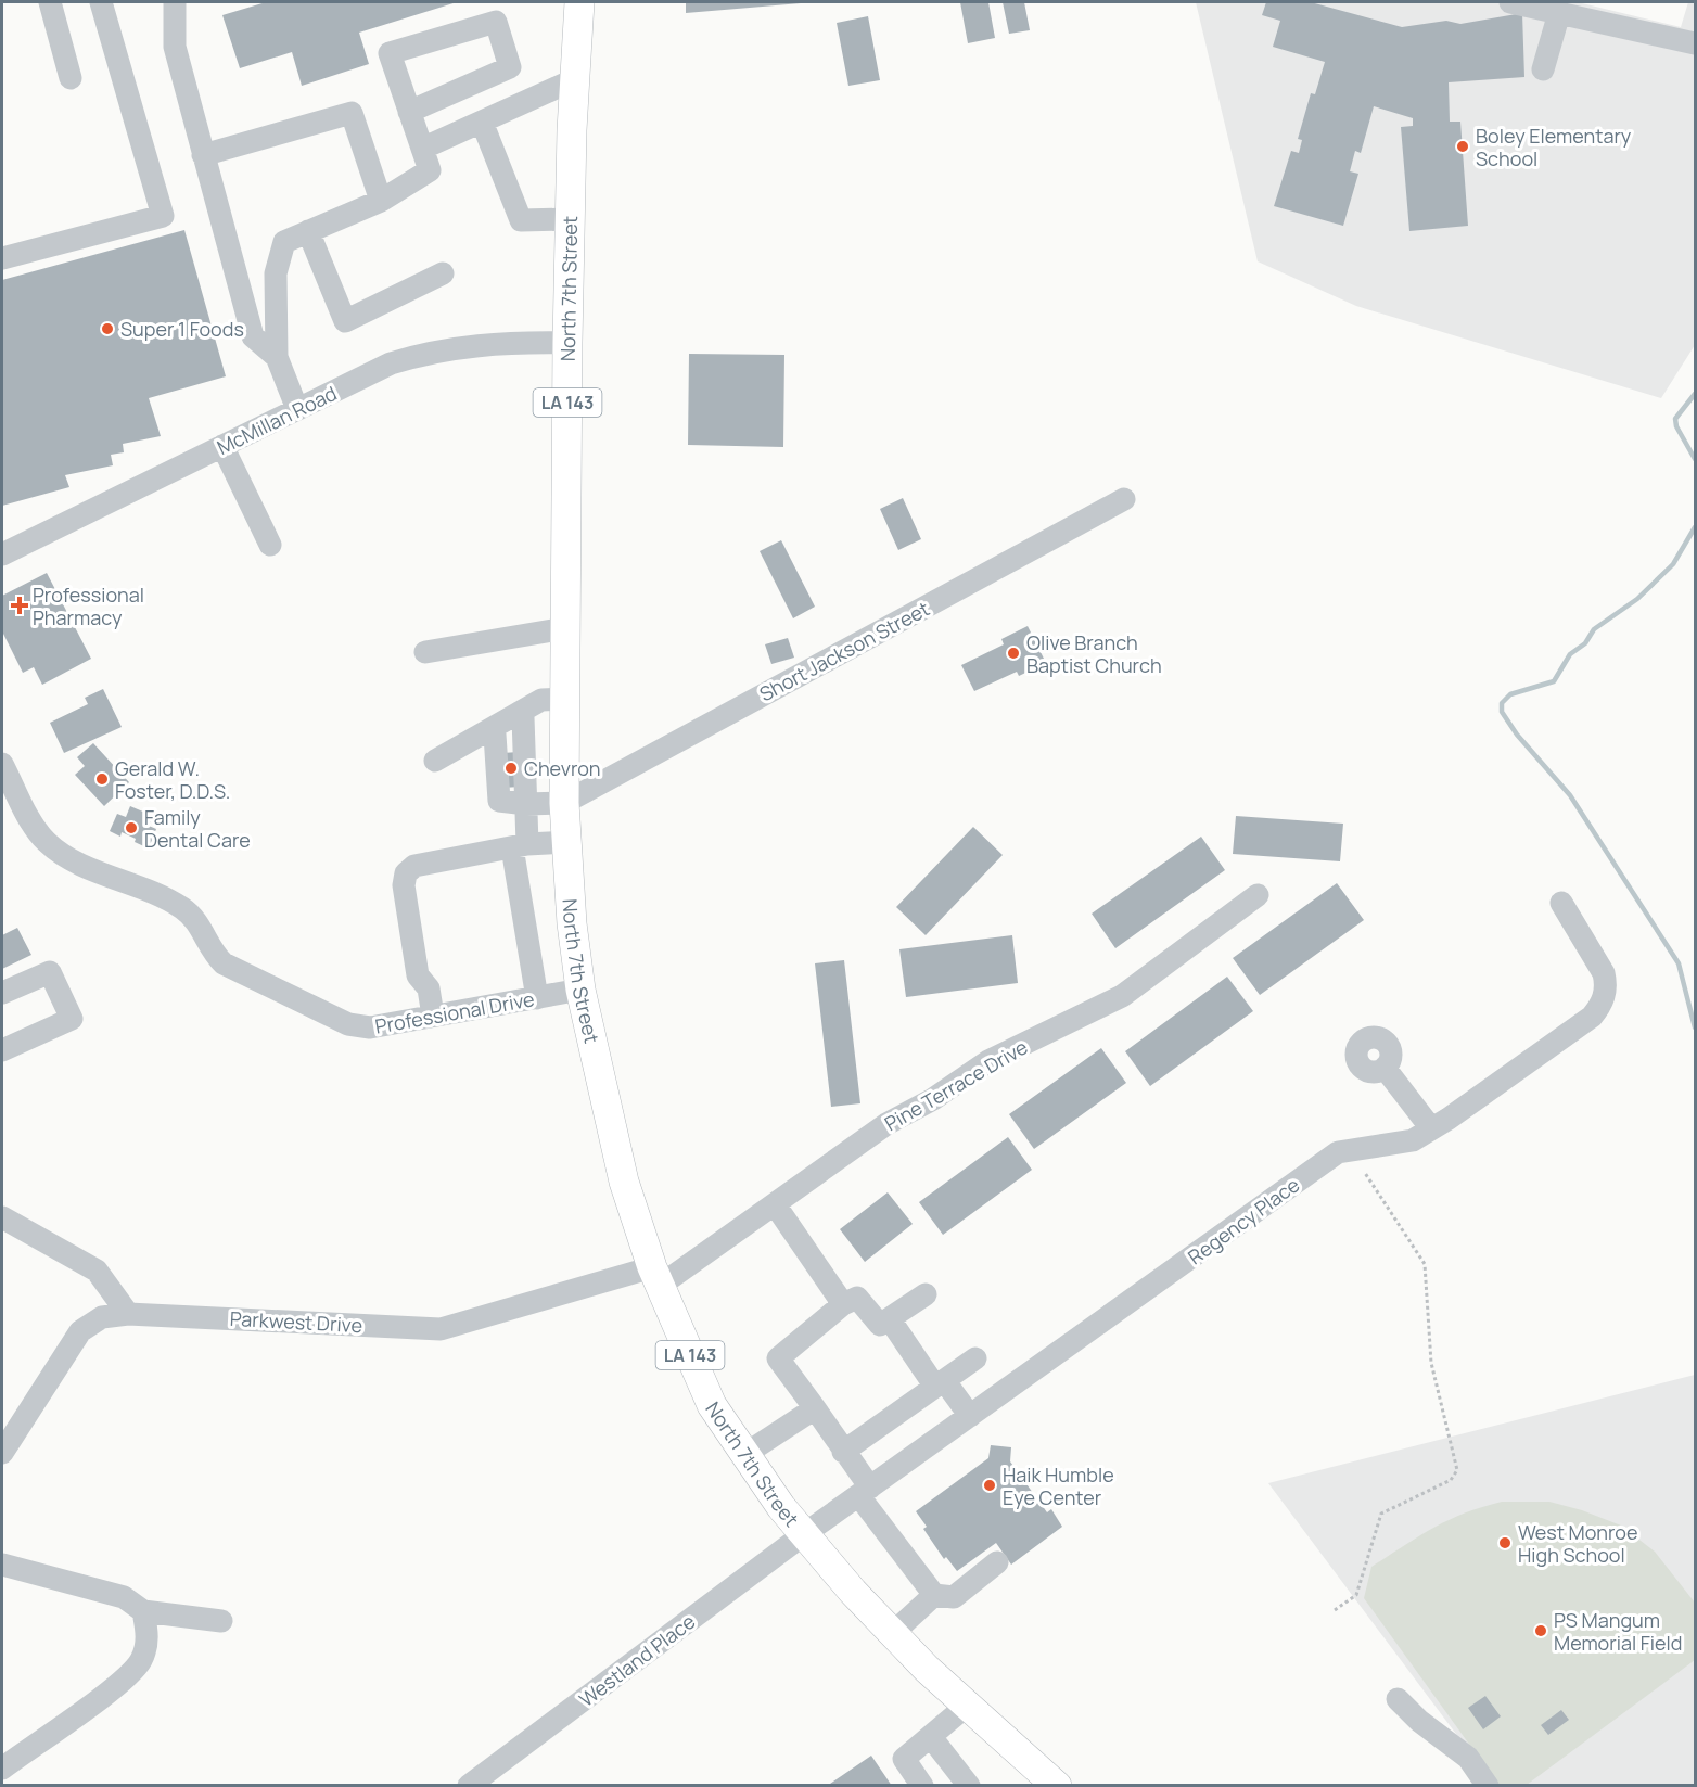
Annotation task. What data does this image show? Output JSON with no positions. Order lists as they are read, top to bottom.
{
  "streets": {
    "main road": ["North 7th Street", "LA 143"],
    "street": [
      "McMillan Road",
      "Short Jackson Street",
      "Professional Drive",
      "Pine Terrace Drive",
      "Regency Place",
      "Parkwest Drive",
      "Westland Place"
    ]
  },
  "crossings": [
    ["North 7th Street", "McMillan Road"],
    ["North 7th Street", "Short Jackson Street"],
    ["North 7th Street", "Professional Drive"],
    ["North 7th Street", "Pine Terrace Drive"],
    ["North 7th Street", "Regency Place"],
    ["North 7th Street", "Parkwest Drive"],
    ["North 7th Street", "Westland Place"],
    ["Pine Terrace Drive", "Parkwest Drive"],
    ["Regency Place", "Westland Place"]
  ],
  "places": {
    "other": [
      "Boley Elementary School",
      "Super 1 Foods",
      "Olive Branch Baptist Church",
      "Chevron",
      "Gerald W. Foster, D.D.S.",
      "Family Dental Care",
      "Haik Humble Eye Center",
      "West Monroe High School",
      "PS Mangum Memorial Field"
    ],
    "health": ["Professional Pharmacy"]
  }
}
